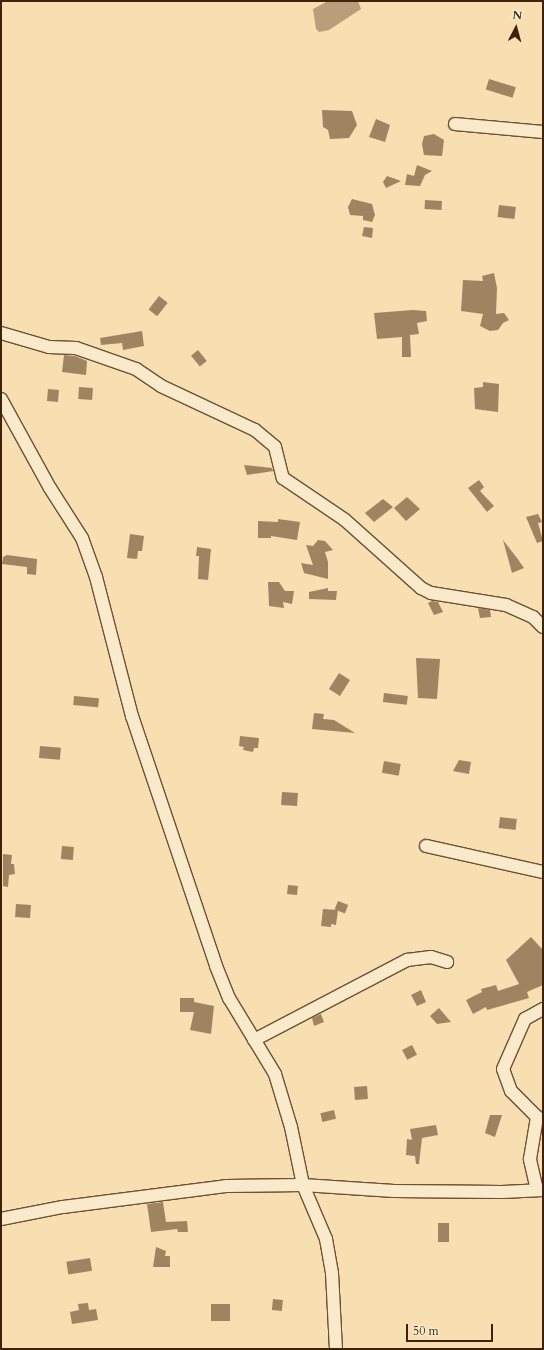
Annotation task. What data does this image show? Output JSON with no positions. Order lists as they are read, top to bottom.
{
  "scale_bar": "50 m",
  "north": "top"
}
